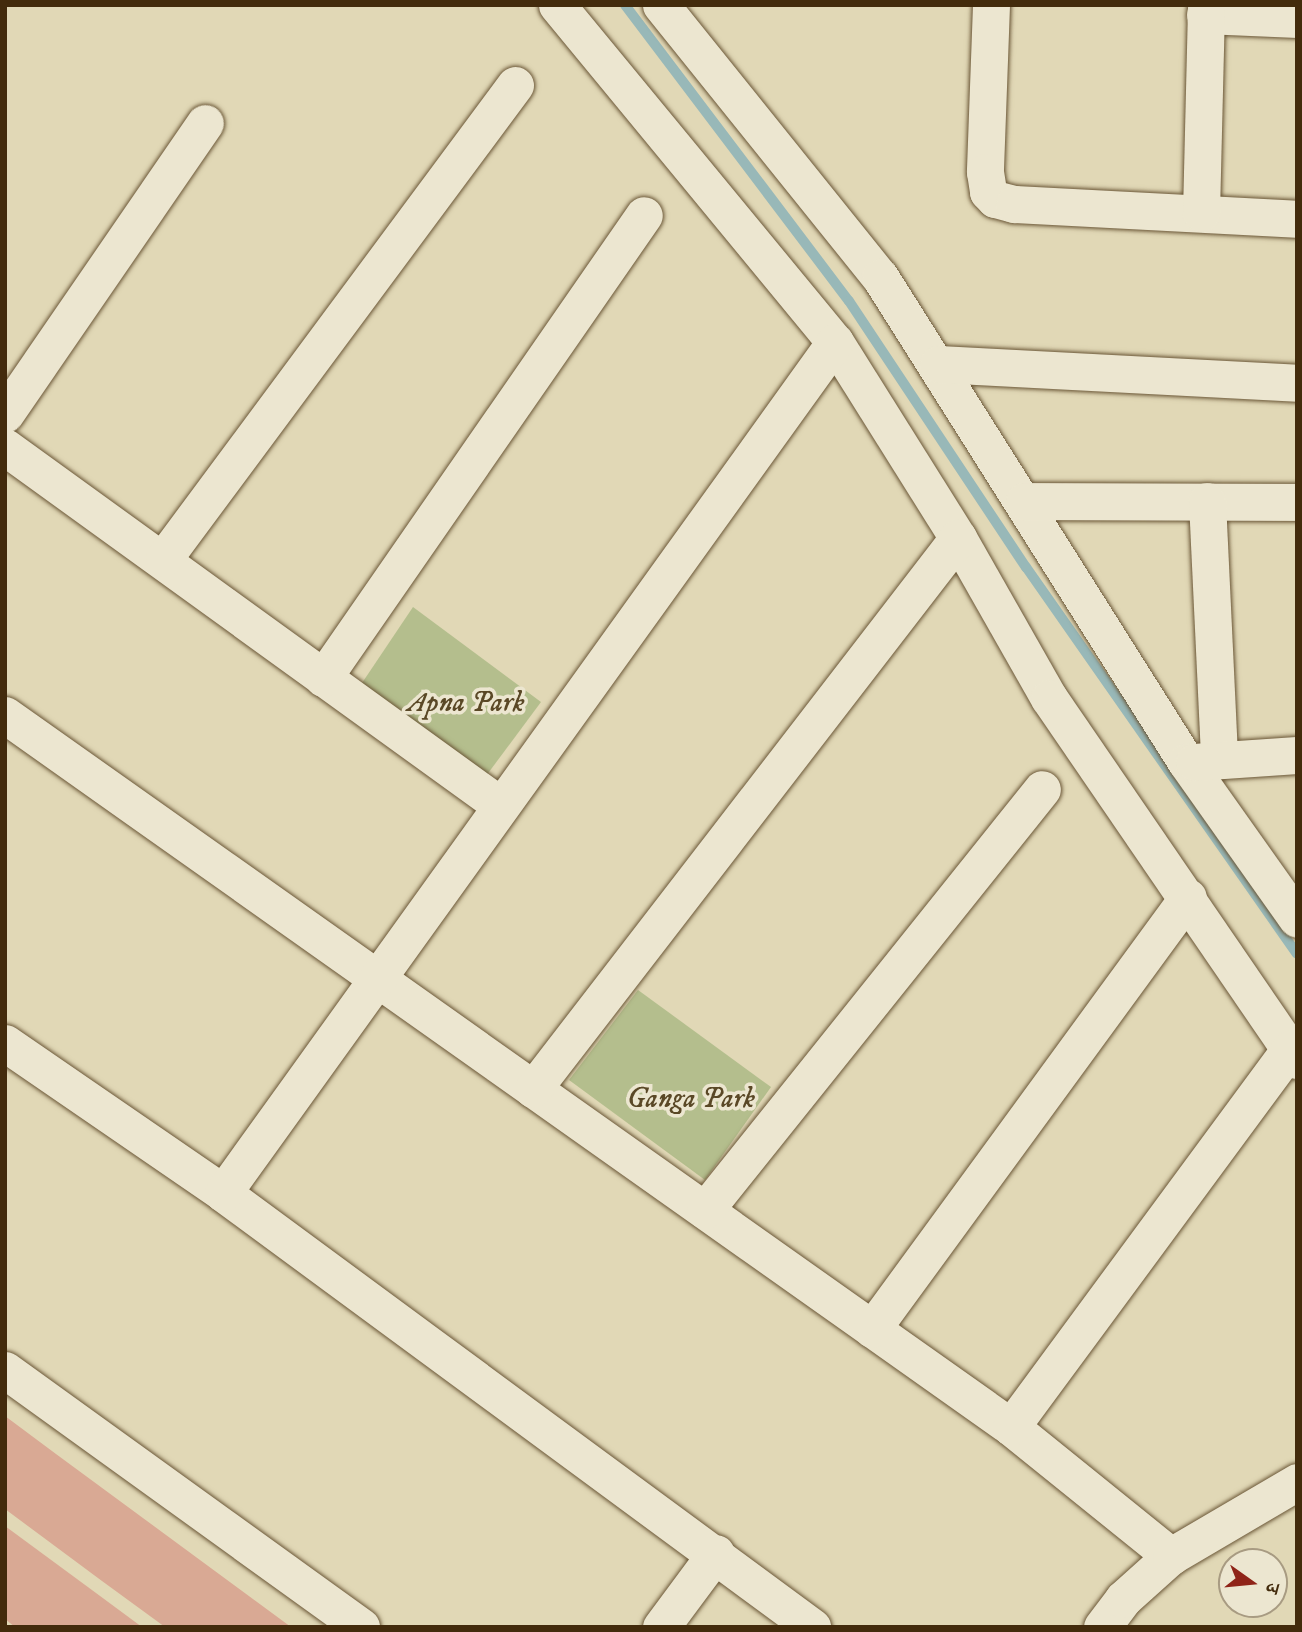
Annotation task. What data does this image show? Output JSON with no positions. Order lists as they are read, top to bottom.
{
  "parks": ["Apna Park", "Ganga Park"],
  "north": "right"
}
